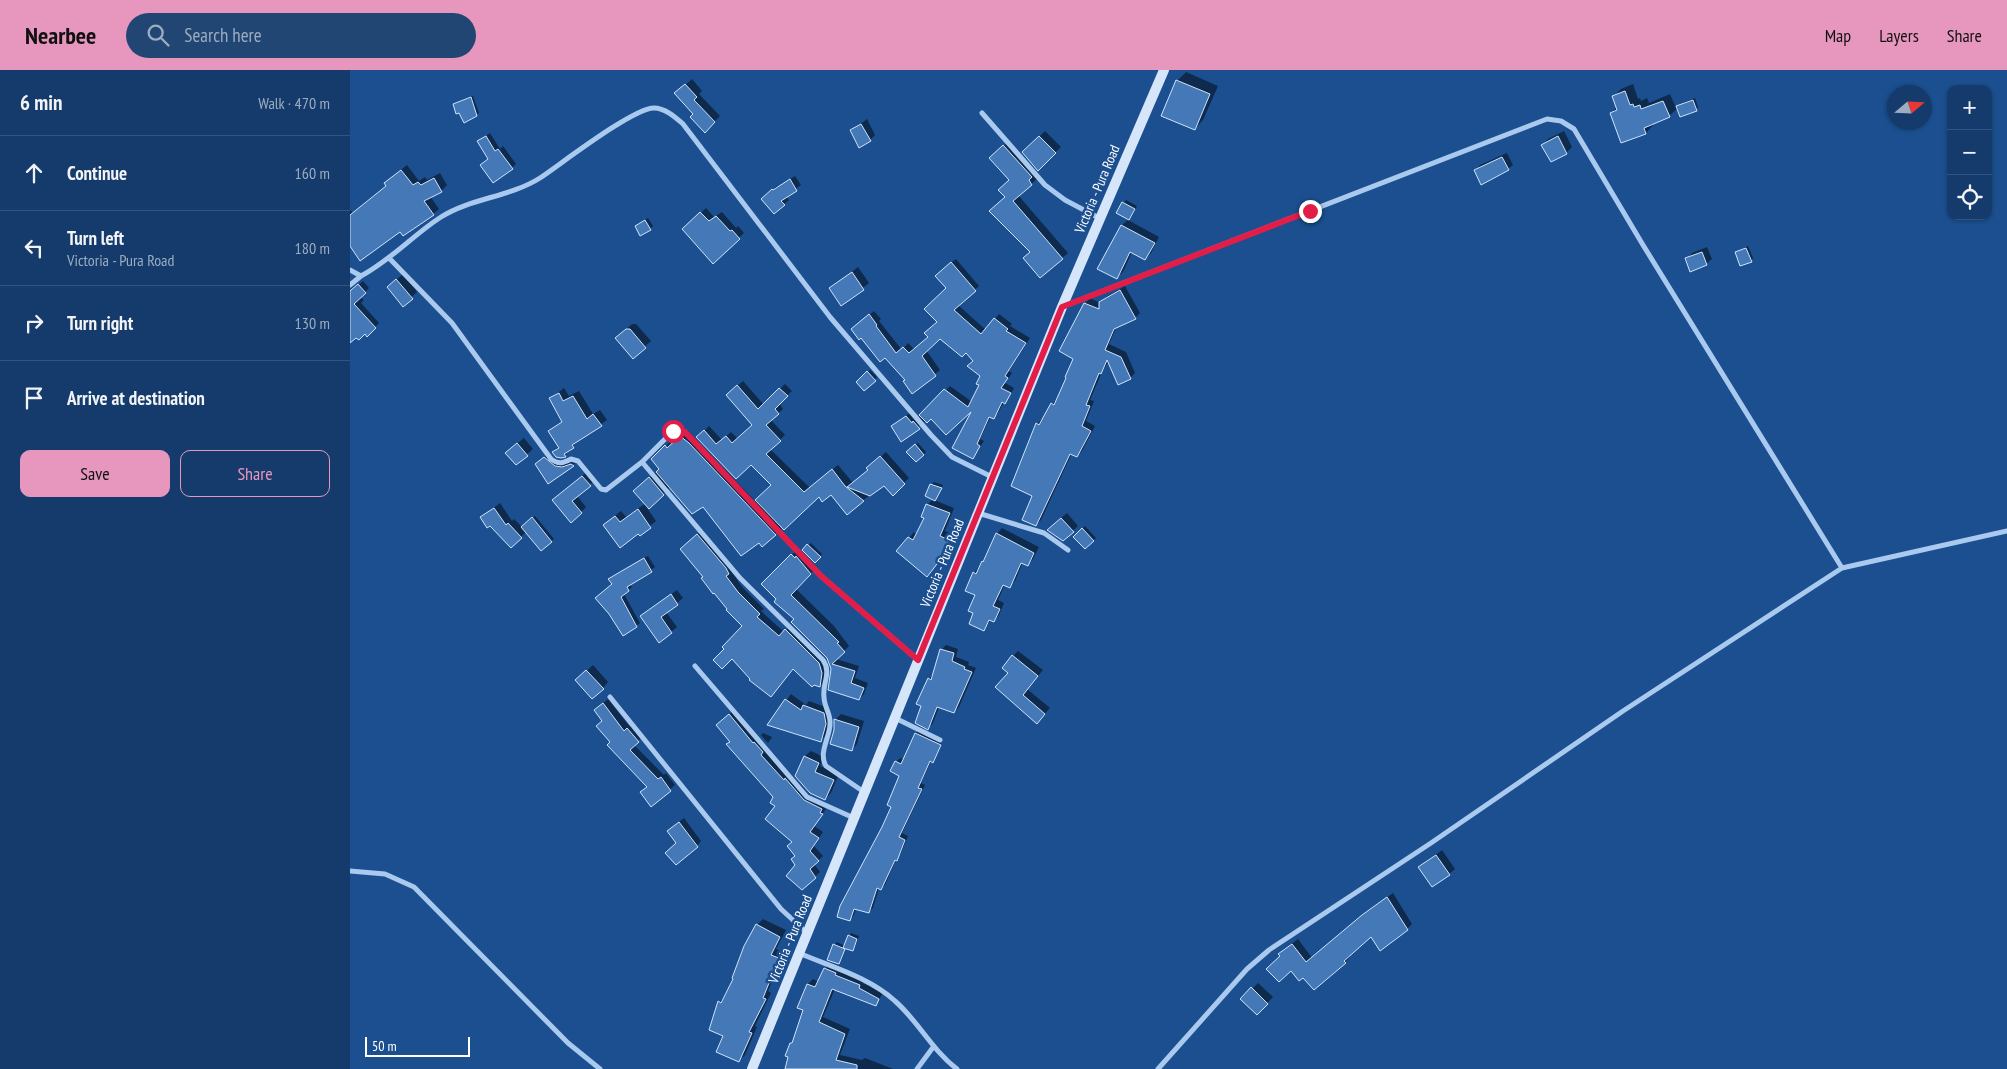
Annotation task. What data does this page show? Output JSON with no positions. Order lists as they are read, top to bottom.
{
  "streets": {
    "main road": ["Victoria - Pura Road"]
  },
  "scale_bar": "50 m",
  "north": "right",
  "page": {
    "header": "Nearbee",
    "search": "Search here",
    "nav": ["Map", "Layers", "Share"],
    "heading": ["6 min", "Walk · 470 m"],
    "map_buttons": ["+", "−"],
    "list": [
      ["Continue", "160 m"],
      ["Turn left", "Victoria - Pura Road", "180 m"],
      ["Turn right", "130 m"],
      "Arrive at destination"
    ],
    "buttons": ["Save", "Share"],
    "scale": "50 m"
  }
}
